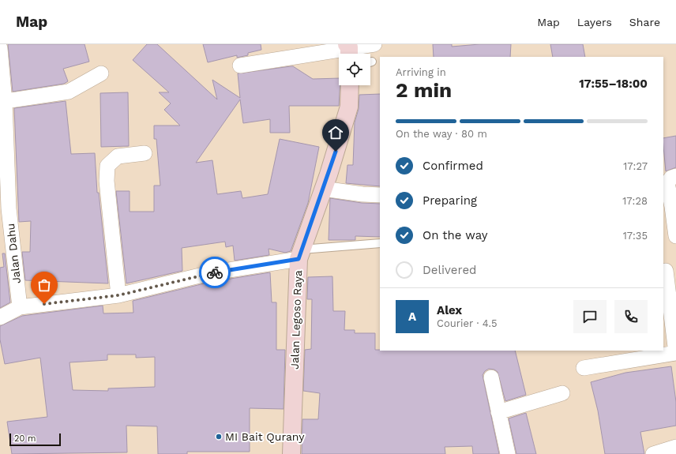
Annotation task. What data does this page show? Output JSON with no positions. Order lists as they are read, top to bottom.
{
  "streets": {
    "street": ["Jalan Dahu", "Jalan Legoso Raya"]
  },
  "places": ["MI Bait Qurany"],
  "scale_bar": "20 m",
  "page": {
    "header": "Map",
    "nav": ["Map", "Layers", "Share"],
    "heading": ["2 min", "Arriving in", "17:55–18:00"],
    "panel": ["Alex", "Courier · 4.5"],
    "bar": "On the way · 80 m",
    "list": [
      ["Confirmed", "17:27"],
      ["Preparing", "17:28"],
      ["On the way", "17:35"],
      "Delivered"
    ],
    "round": "A",
    "scale": "20 m"
  }
}
